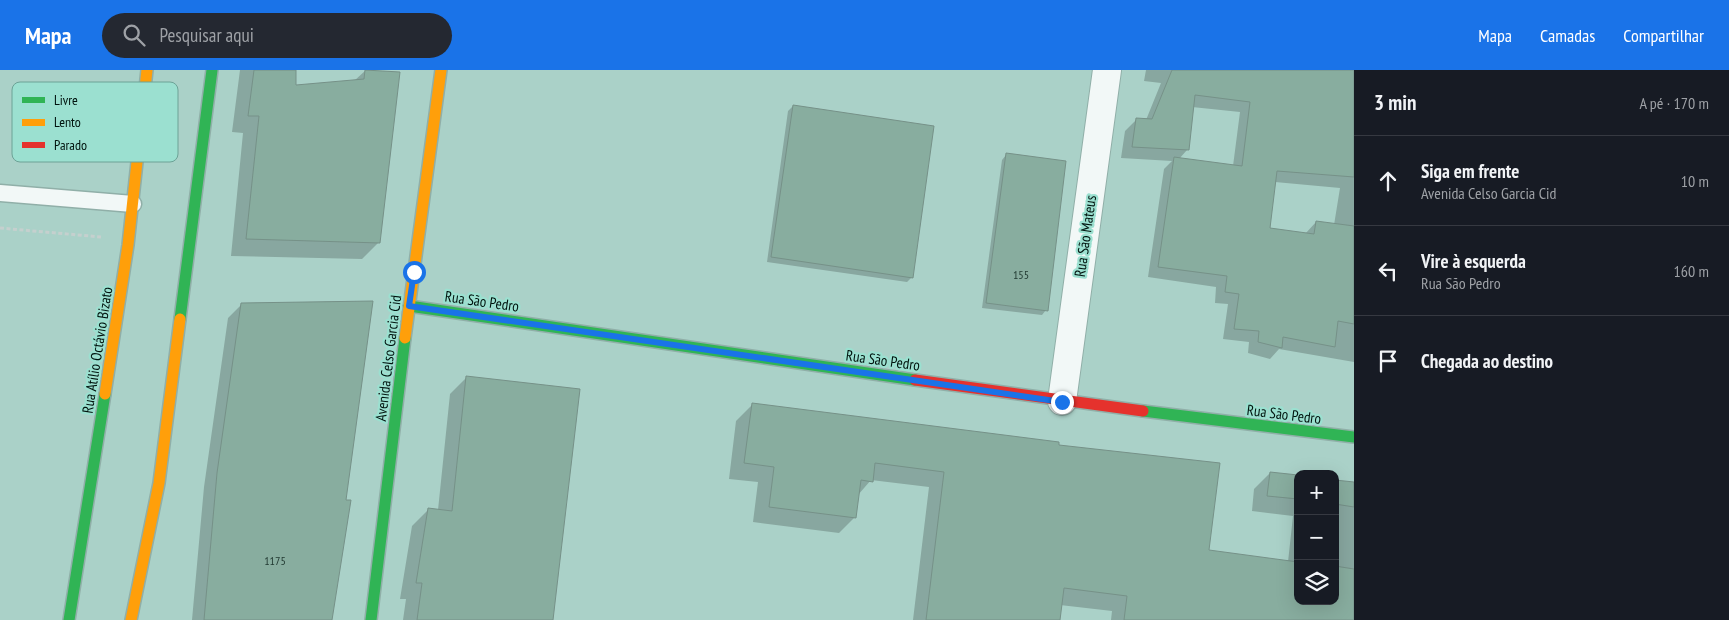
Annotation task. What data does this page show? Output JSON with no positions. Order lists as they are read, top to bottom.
{
  "streets": {
    "street": [
      "Rua São Mateus",
      "Rua São Pedro",
      "Rua Atílio Octávio Bizato",
      "Avenida Celso Garcia Cid"
    ]
  },
  "crossings": [
    ["Rua São Mateus", "Rua São Pedro"],
    ["Rua São Pedro", "Avenida Celso Garcia Cid"]
  ],
  "house_numbers": ["155", "1175"],
  "legend": ["Livre", "Lento", "Parado"],
  "page": {
    "header": "Mapa",
    "search": "Pesquisar aqui",
    "nav": ["Mapa", "Camadas", "Compartilhar"],
    "heading": ["3 min", "A pé · 170 m"],
    "list": [
      ["Siga em frente", "Avenida Celso Garcia Cid", "10 m"],
      ["Vire à esquerda", "Rua São Pedro", "160 m"],
      "Chegada ao destino"
    ],
    "map_buttons": ["+", "−"]
  }
}
